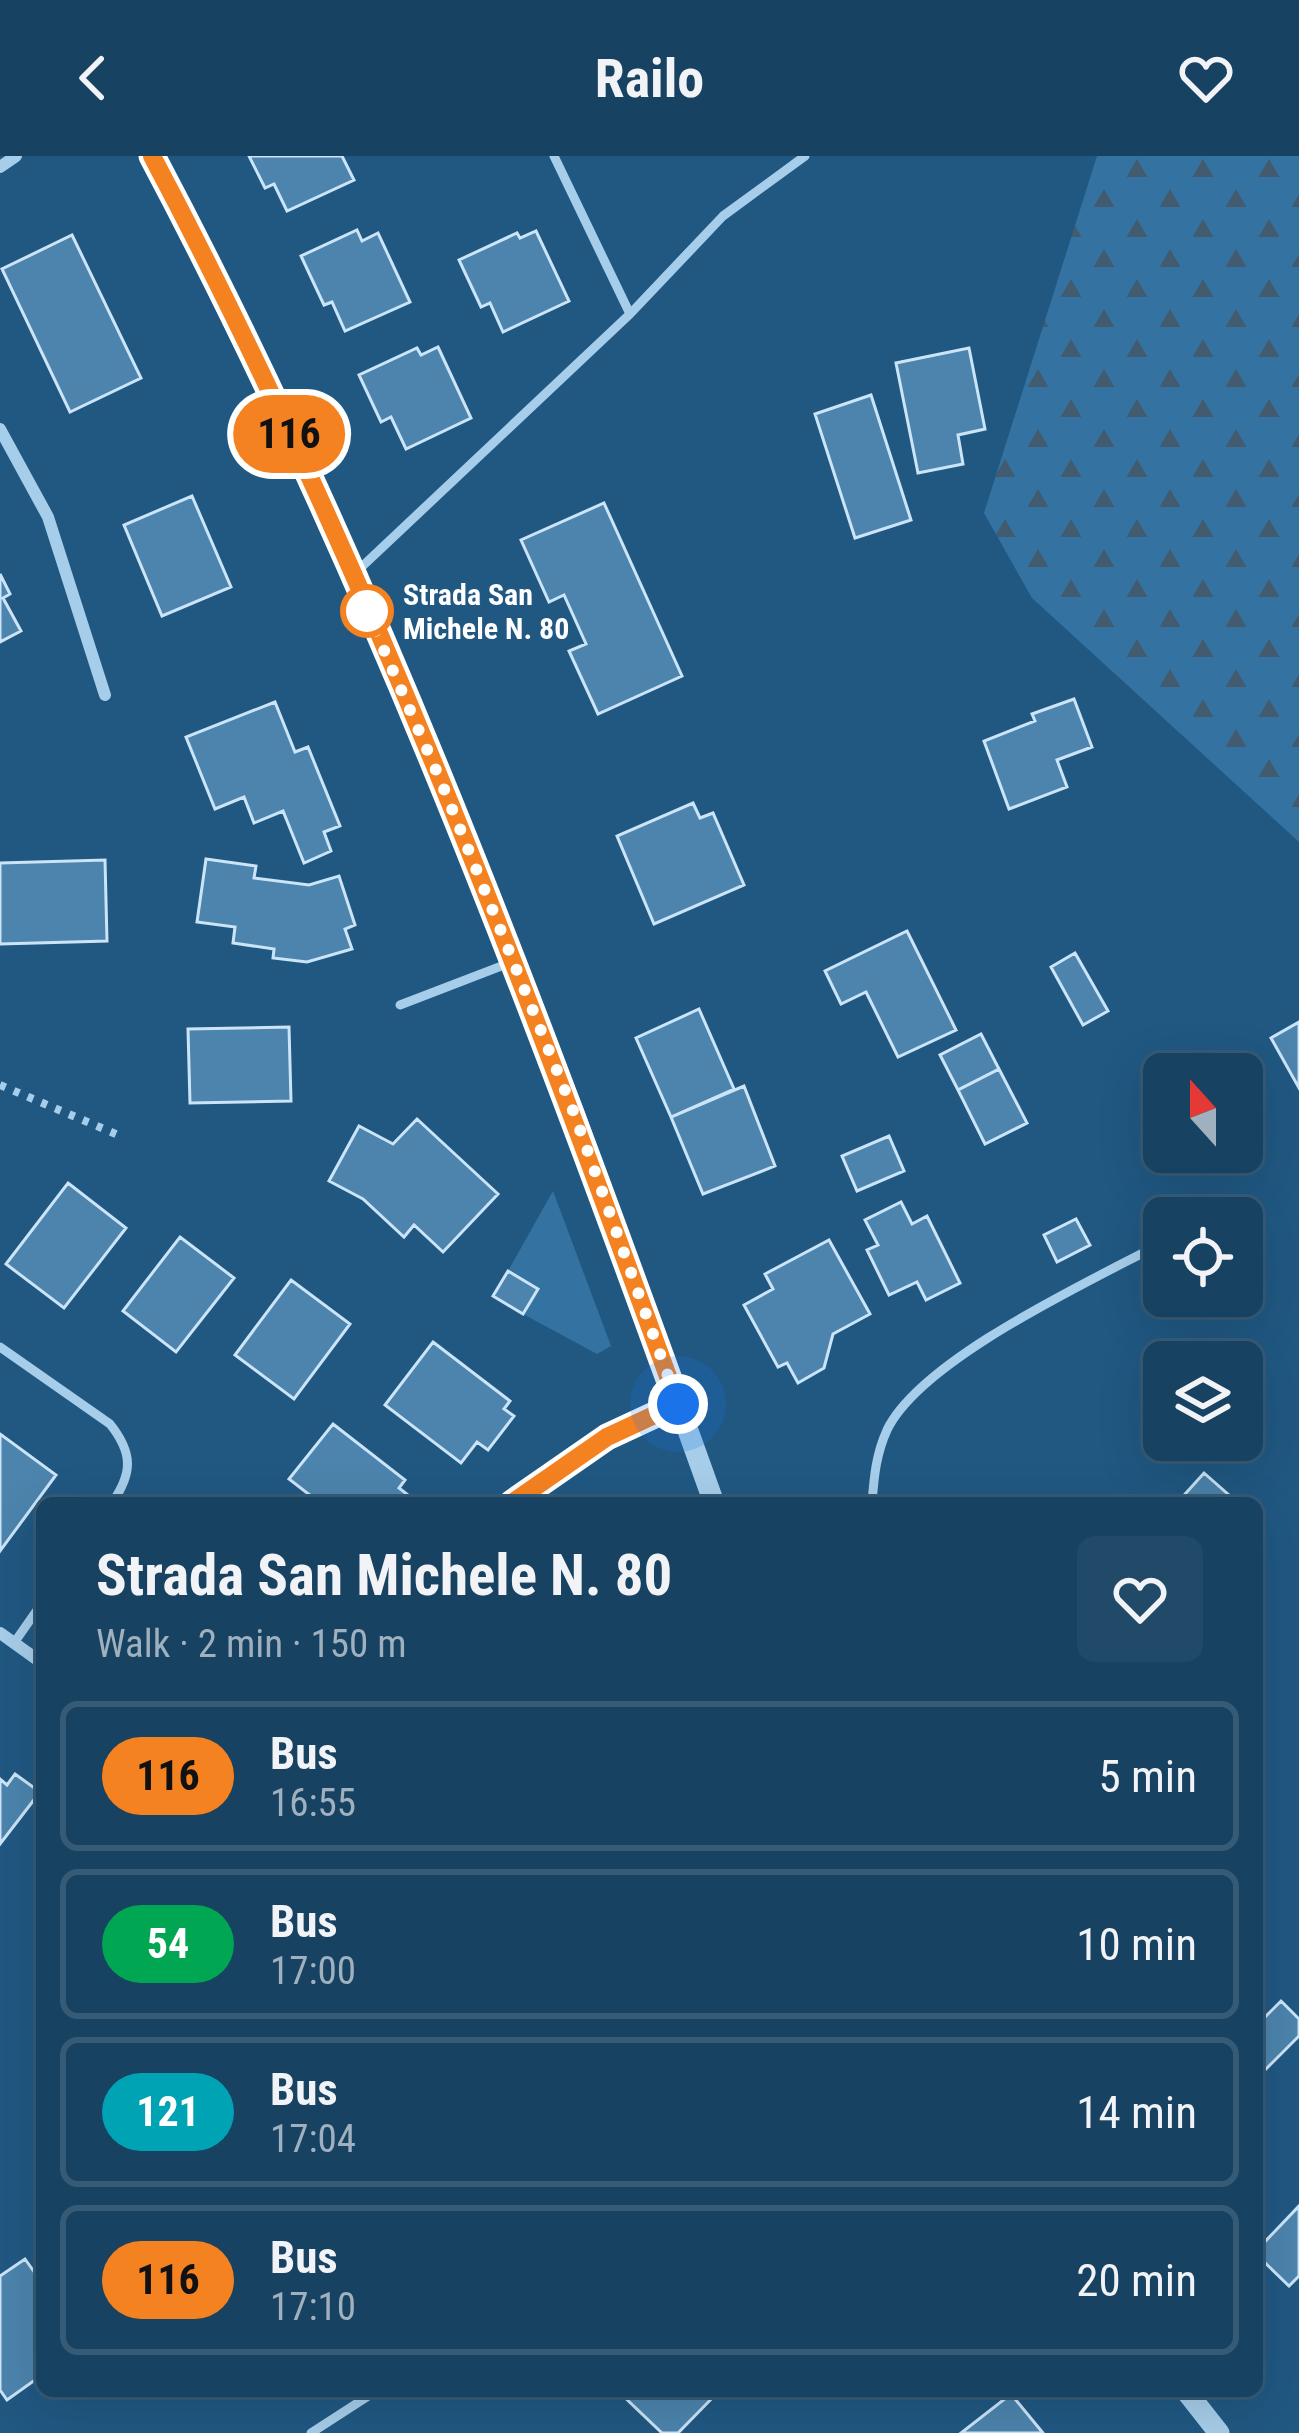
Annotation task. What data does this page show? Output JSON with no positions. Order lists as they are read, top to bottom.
{
  "places": ["Strada San Michele N. 80"],
  "lines": ["bus line 116"],
  "north": "top",
  "page": {
    "header": "Railo",
    "on_map": "116",
    "heading": ["Strada San Michele N. 80", "Walk · 2 min · 150 m"],
    "list": [
      {
        "mark": "116",
        "name": "Bus",
        "note": "16:55",
        "value": "5 min"
      },
      {
        "mark": "54",
        "name": "Bus",
        "note": "17:00",
        "value": "10 min"
      },
      {
        "mark": "121",
        "name": "Bus",
        "note": "17:04",
        "value": "14 min"
      },
      {
        "mark": "116",
        "name": "Bus",
        "note": "17:10",
        "value": "20 min"
      }
    ]
  }
}
